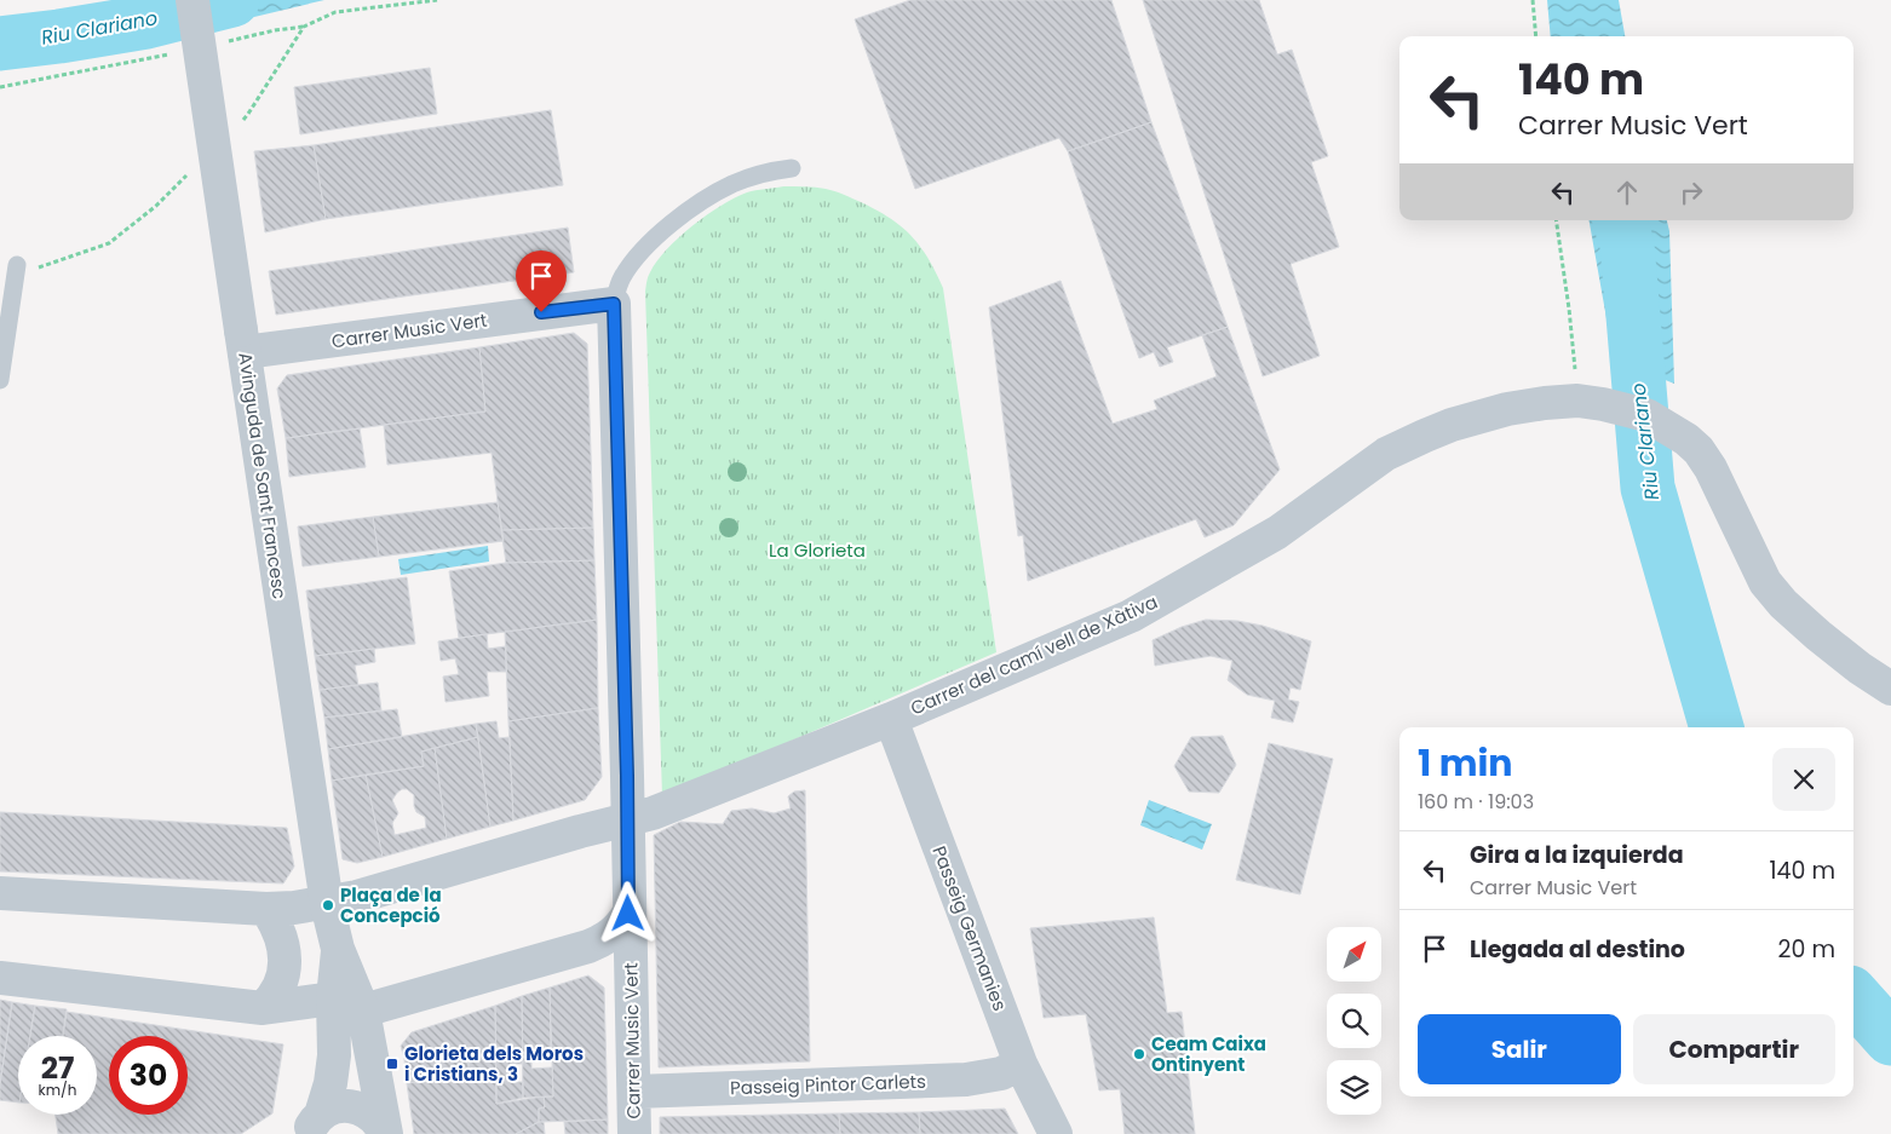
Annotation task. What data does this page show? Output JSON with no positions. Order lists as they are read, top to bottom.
{
  "streets": {
    "street": [
      "Carrer Music Vert",
      "Avinguda de Sant Francesc",
      "Carrer del camí vell de Xàtiva",
      "Passeig Germanies",
      "Passeig Pintor Carlets"
    ]
  },
  "crossings": [
    ["Carrer Music Vert", "Avinguda de Sant Francesc"],
    ["Carrer Music Vert", "Carrer del camí vell de Xàtiva"],
    ["Carrer Music Vert", "Passeig Pintor Carlets"],
    ["Carrer del camí vell de Xàtiva", "Passeig Germanies"],
    ["Passeig Germanies", "Passeig Pintor Carlets"]
  ],
  "water": ["Riu Clariano"],
  "parks": ["La Glorieta"],
  "places": {
    "other": ["Plaça de la Concepció", "Ceam Caixa Ontinyent"],
    "transit": ["Glorieta dels Moros i Cristians, 3"]
  },
  "north": "top right",
  "page": {
    "turn": ["140 m", "Carrer Music Vert"],
    "heading": ["1 min", "160 m · 19:03"],
    "list": [
      {
        "name": "Gira a la izquierda",
        "note": "Carrer Music Vert",
        "value": "140 m"
      },
      {
        "name": "Llegada al destino",
        "value": "20 m"
      }
    ],
    "buttons": ["Salir", "Compartir"],
    "speed": "27 km/h",
    "limit": "30"
  }
}
